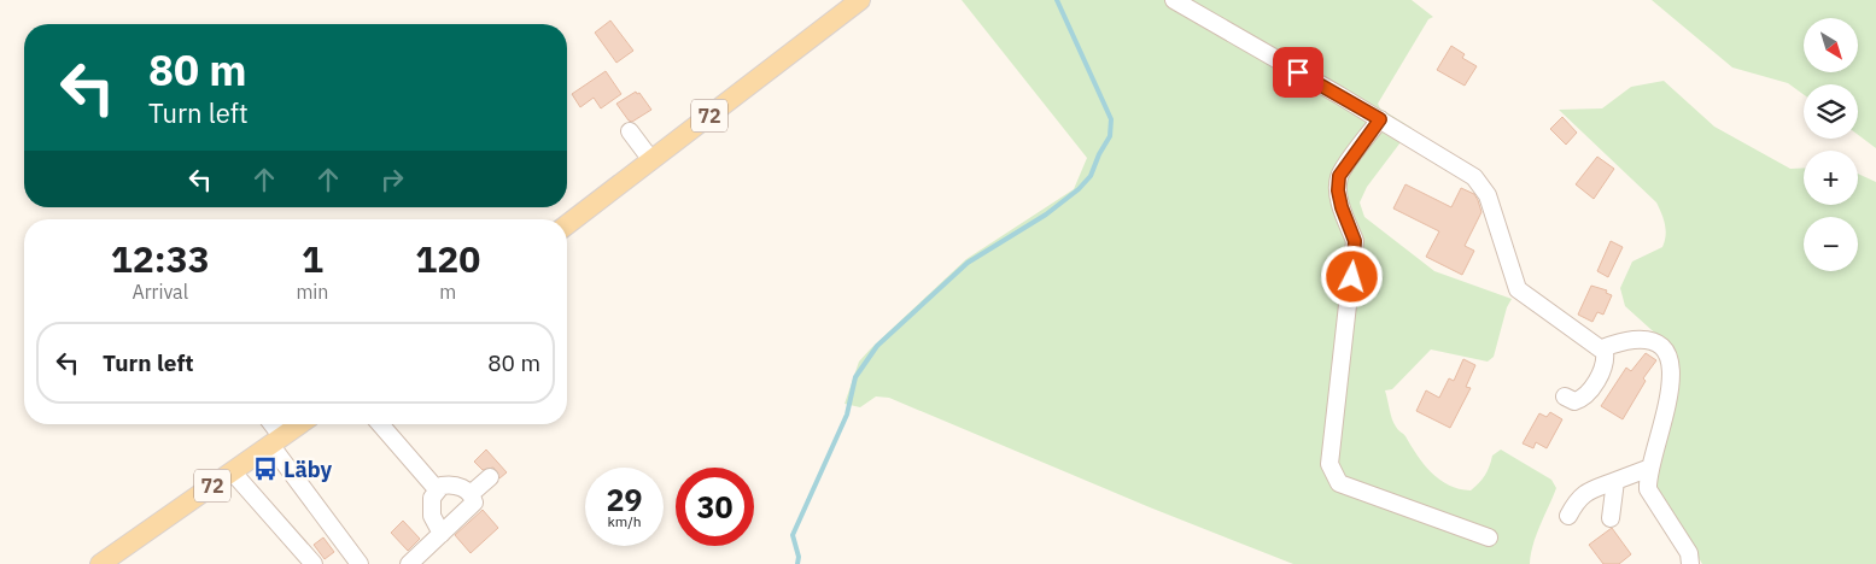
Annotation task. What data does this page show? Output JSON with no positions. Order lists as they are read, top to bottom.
{
  "streets": {
    "main road": ["72"]
  },
  "places": {
    "bus stop": ["Läby"]
  },
  "north": "bottom right",
  "page": {
    "map_buttons": ["+", "−"],
    "turn": ["80 m", "Turn left"],
    "eta": [
      "12:33",
      "Arrival",
      "1",
      "min",
      "120",
      "m"
    ],
    "list": [
      {
        "name": "Turn left",
        "value": "80 m"
      }
    ],
    "speed": "29 km/h",
    "limit": "30"
  }
}
